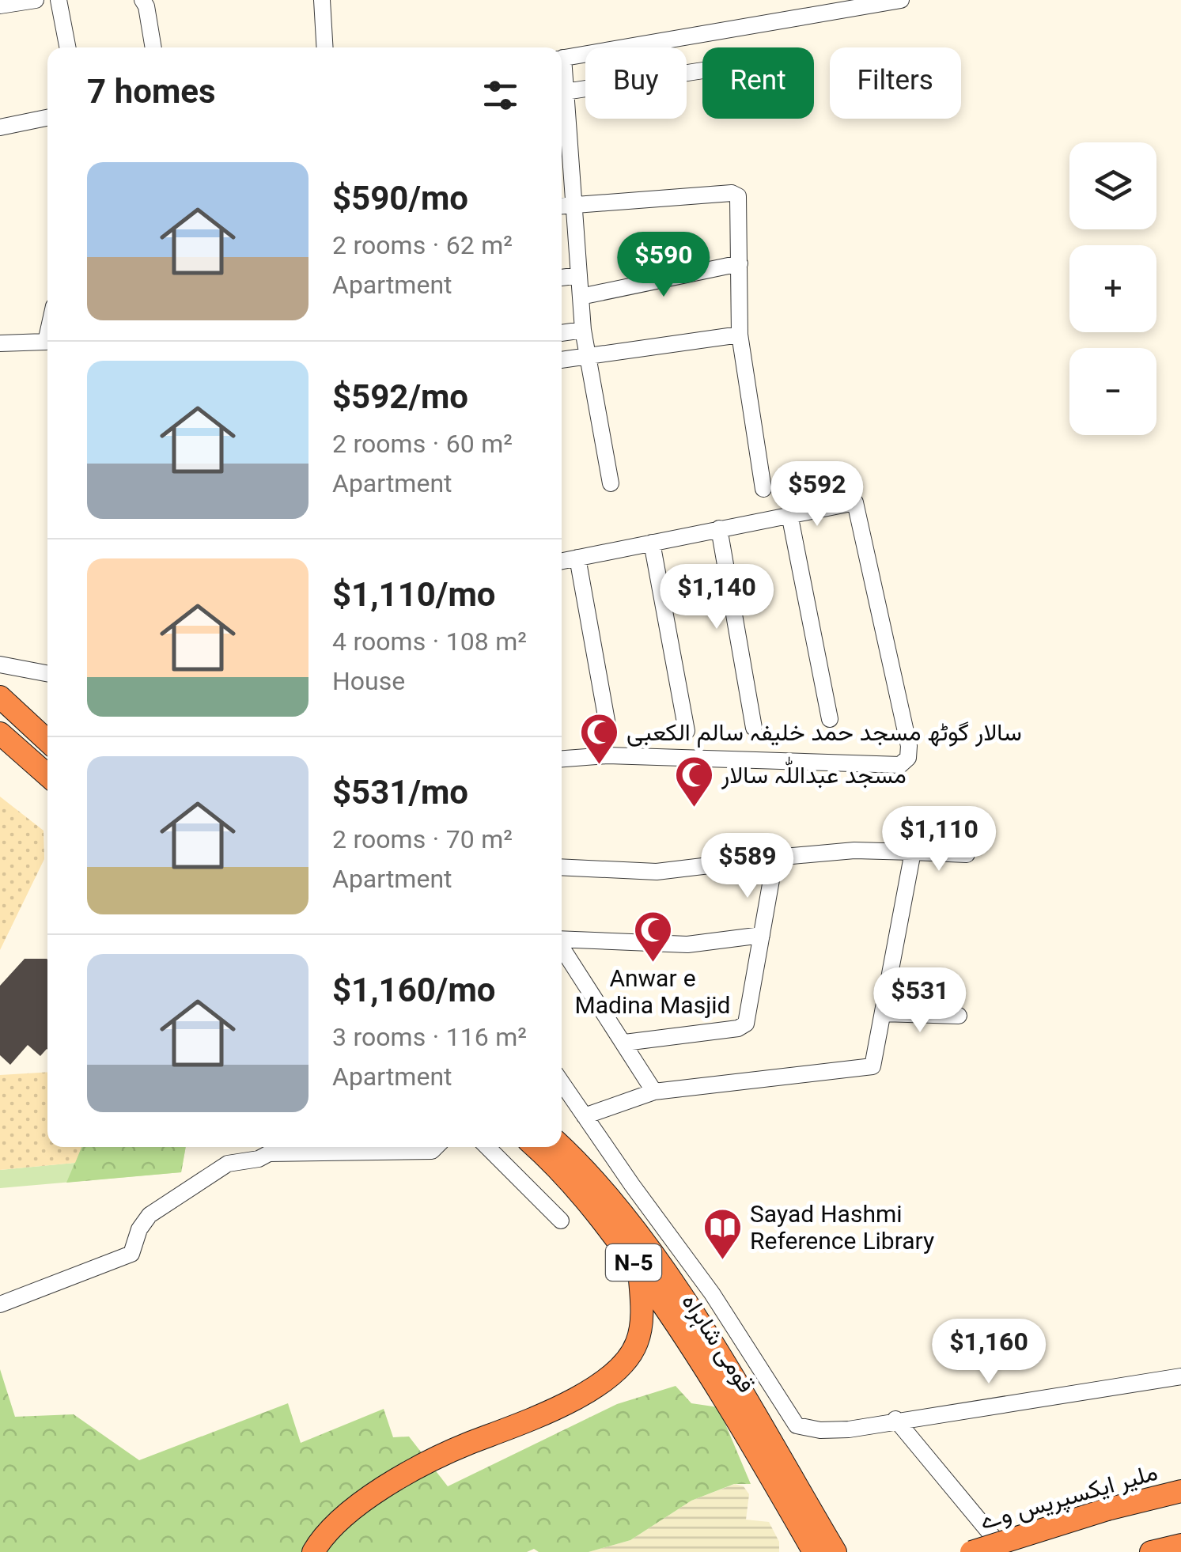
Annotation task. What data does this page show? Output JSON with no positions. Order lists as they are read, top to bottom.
{
  "streets": {
    "highway": ["N-5", "قومی شاہراہ", "ملیر ایکسپریس وے"]
  },
  "places": {
    "mosque": ["سالار گوٹھ مسجد حمد خلیفہ سالم الکعبی", "مسجد عبداللّٰہ سالار", "Anwar e Madina Masjid"],
    "library": ["Sayad Hashmi Reference Library"]
  },
  "page": {
    "chip": ["Buy", "Rent", "Filters"],
    "heading": "7 homes",
    "map_buttons": ["+", "−"],
    "list": [
      {
        "name": "$590/mo",
        "note": "2 rooms · 62 m² · Apartment"
      },
      {
        "name": "$592/mo",
        "note": "2 rooms · 60 m² · Apartment"
      },
      {
        "name": "$1,110/mo",
        "note": "4 rooms · 108 m² · House"
      },
      {
        "name": "$531/mo",
        "note": "2 rooms · 70 m² · Apartment"
      },
      {
        "name": "$1,160/mo",
        "note": "3 rooms · 116 m² · Apartment"
      }
    ],
    "price": [
      "$590",
      "$592",
      "$1,140",
      "$1,110",
      "$589",
      "$531",
      "$1,160"
    ]
  }
}
